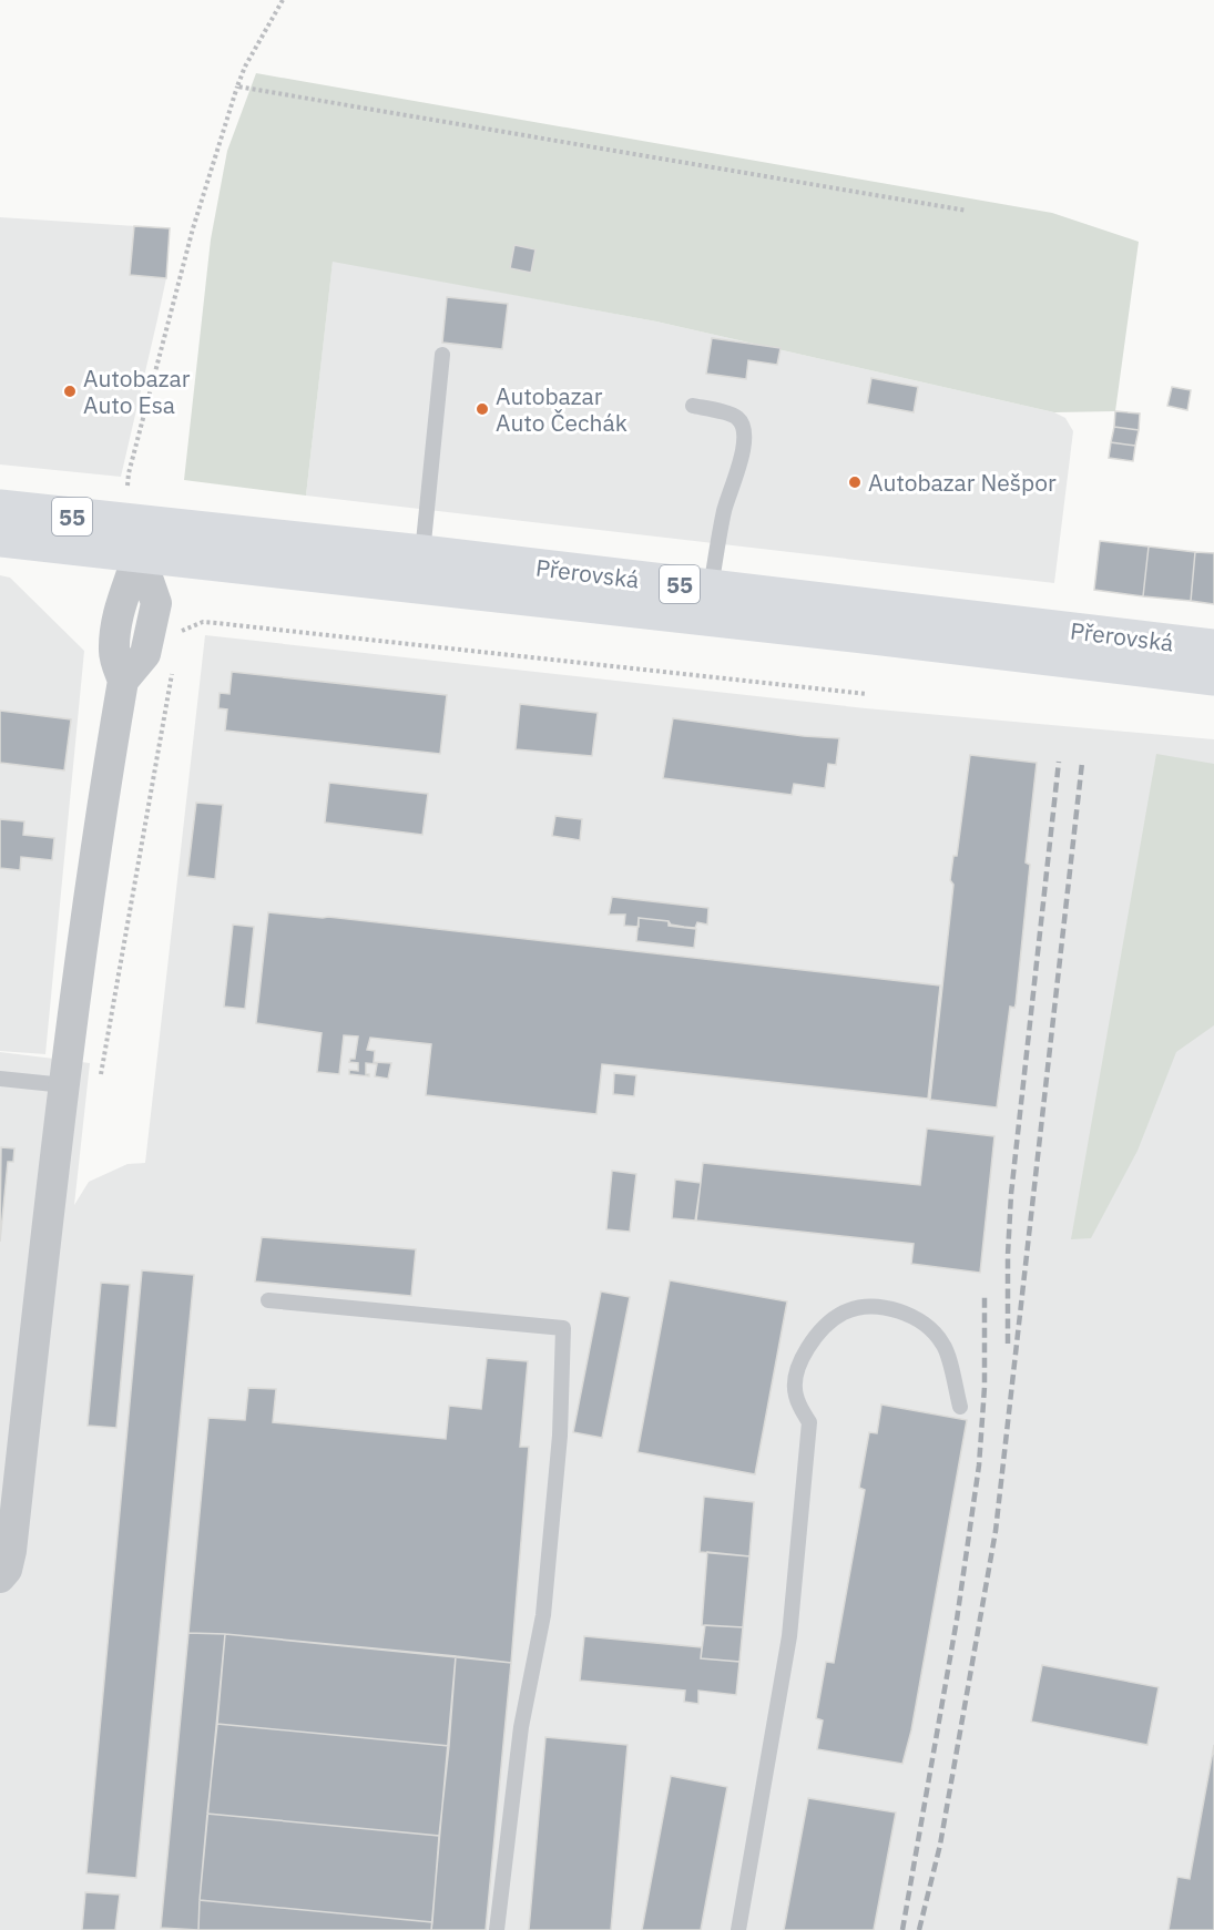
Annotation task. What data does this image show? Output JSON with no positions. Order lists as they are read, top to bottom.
{
  "streets": {
    "main road": ["55", "Přerovská"]
  },
  "crossings": [
    ["55", "Přerovská"]
  ],
  "places": ["Autobazar Auto Esa", "Autobazar Auto Čechák", "Autobazar Nešpor"]
}
